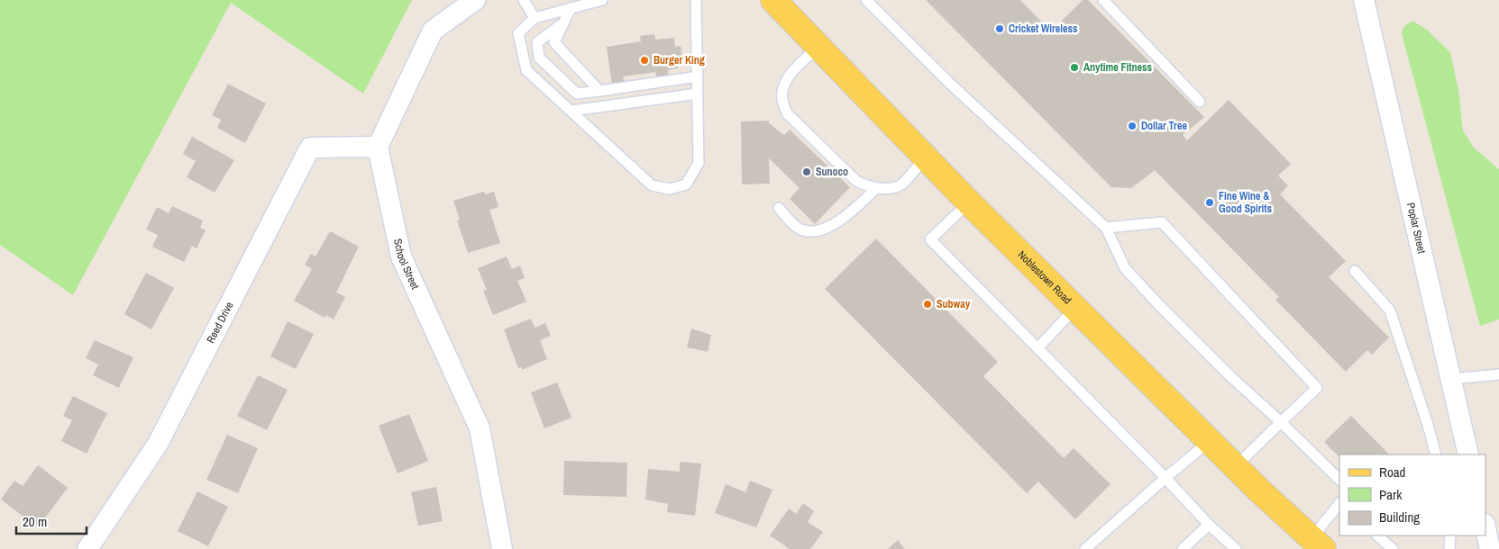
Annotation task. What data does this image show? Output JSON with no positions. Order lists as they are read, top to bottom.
{
  "streets": {
    "main road": ["Noblestown Road"],
    "street": ["Poplar Street", "School Street", "Reed Drive"]
  },
  "crossings": [
    ["School Street", "Reed Drive"]
  ],
  "places": [
    "Cricket Wireless",
    "Burger King",
    "Anytime Fitness",
    "Dollar Tree",
    "Sunoco",
    "Fine Wine & Good Spirits",
    "Subway"
  ],
  "legend": ["Road", "Park", "Building"],
  "scale_bar": "20 m"
}
